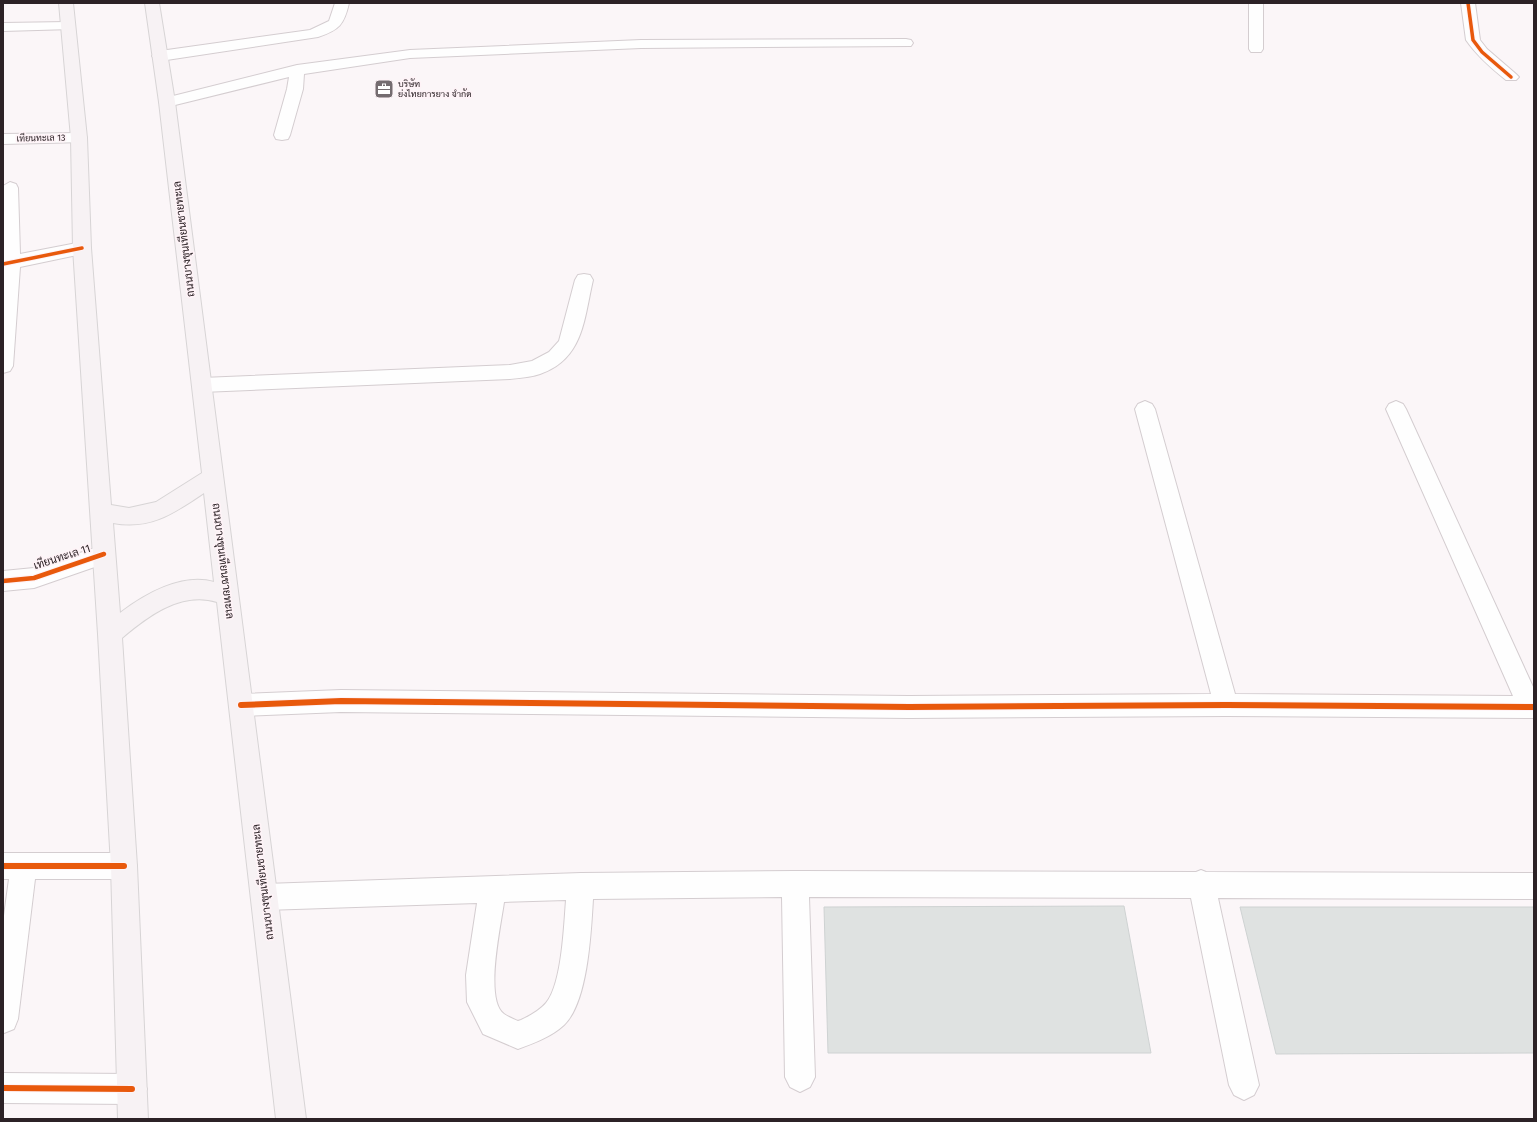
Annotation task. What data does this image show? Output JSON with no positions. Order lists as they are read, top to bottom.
{
  "streets": {
    "main road": ["ถนนบางขุนเทียนชายทะเล"],
    "street": ["เทียนทะเล 13", "เทียนทะเล 11"]
  },
  "places": {
    "office": ["บริษัท ย่งไทยการยาง จำกัด"]
  }
}
